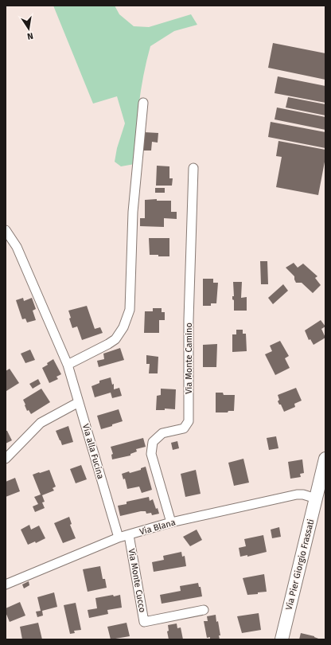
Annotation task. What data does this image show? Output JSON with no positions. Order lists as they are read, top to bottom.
{
  "streets": {
    "street": [
      "Via Monte Camino",
      "Via alla Fucina",
      "Via Blana",
      "Via Pier Giorgio Frassati",
      "Via Monte Cucco"
    ]
  },
  "crossings": [
    ["Via Monte Camino", "Via Blana"],
    ["Via alla Fucina", "Via Blana"],
    ["Via Blana", "Via Pier Giorgio Frassati"],
    ["Via Blana", "Via Monte Cucco"]
  ],
  "north": "bottom"
}
